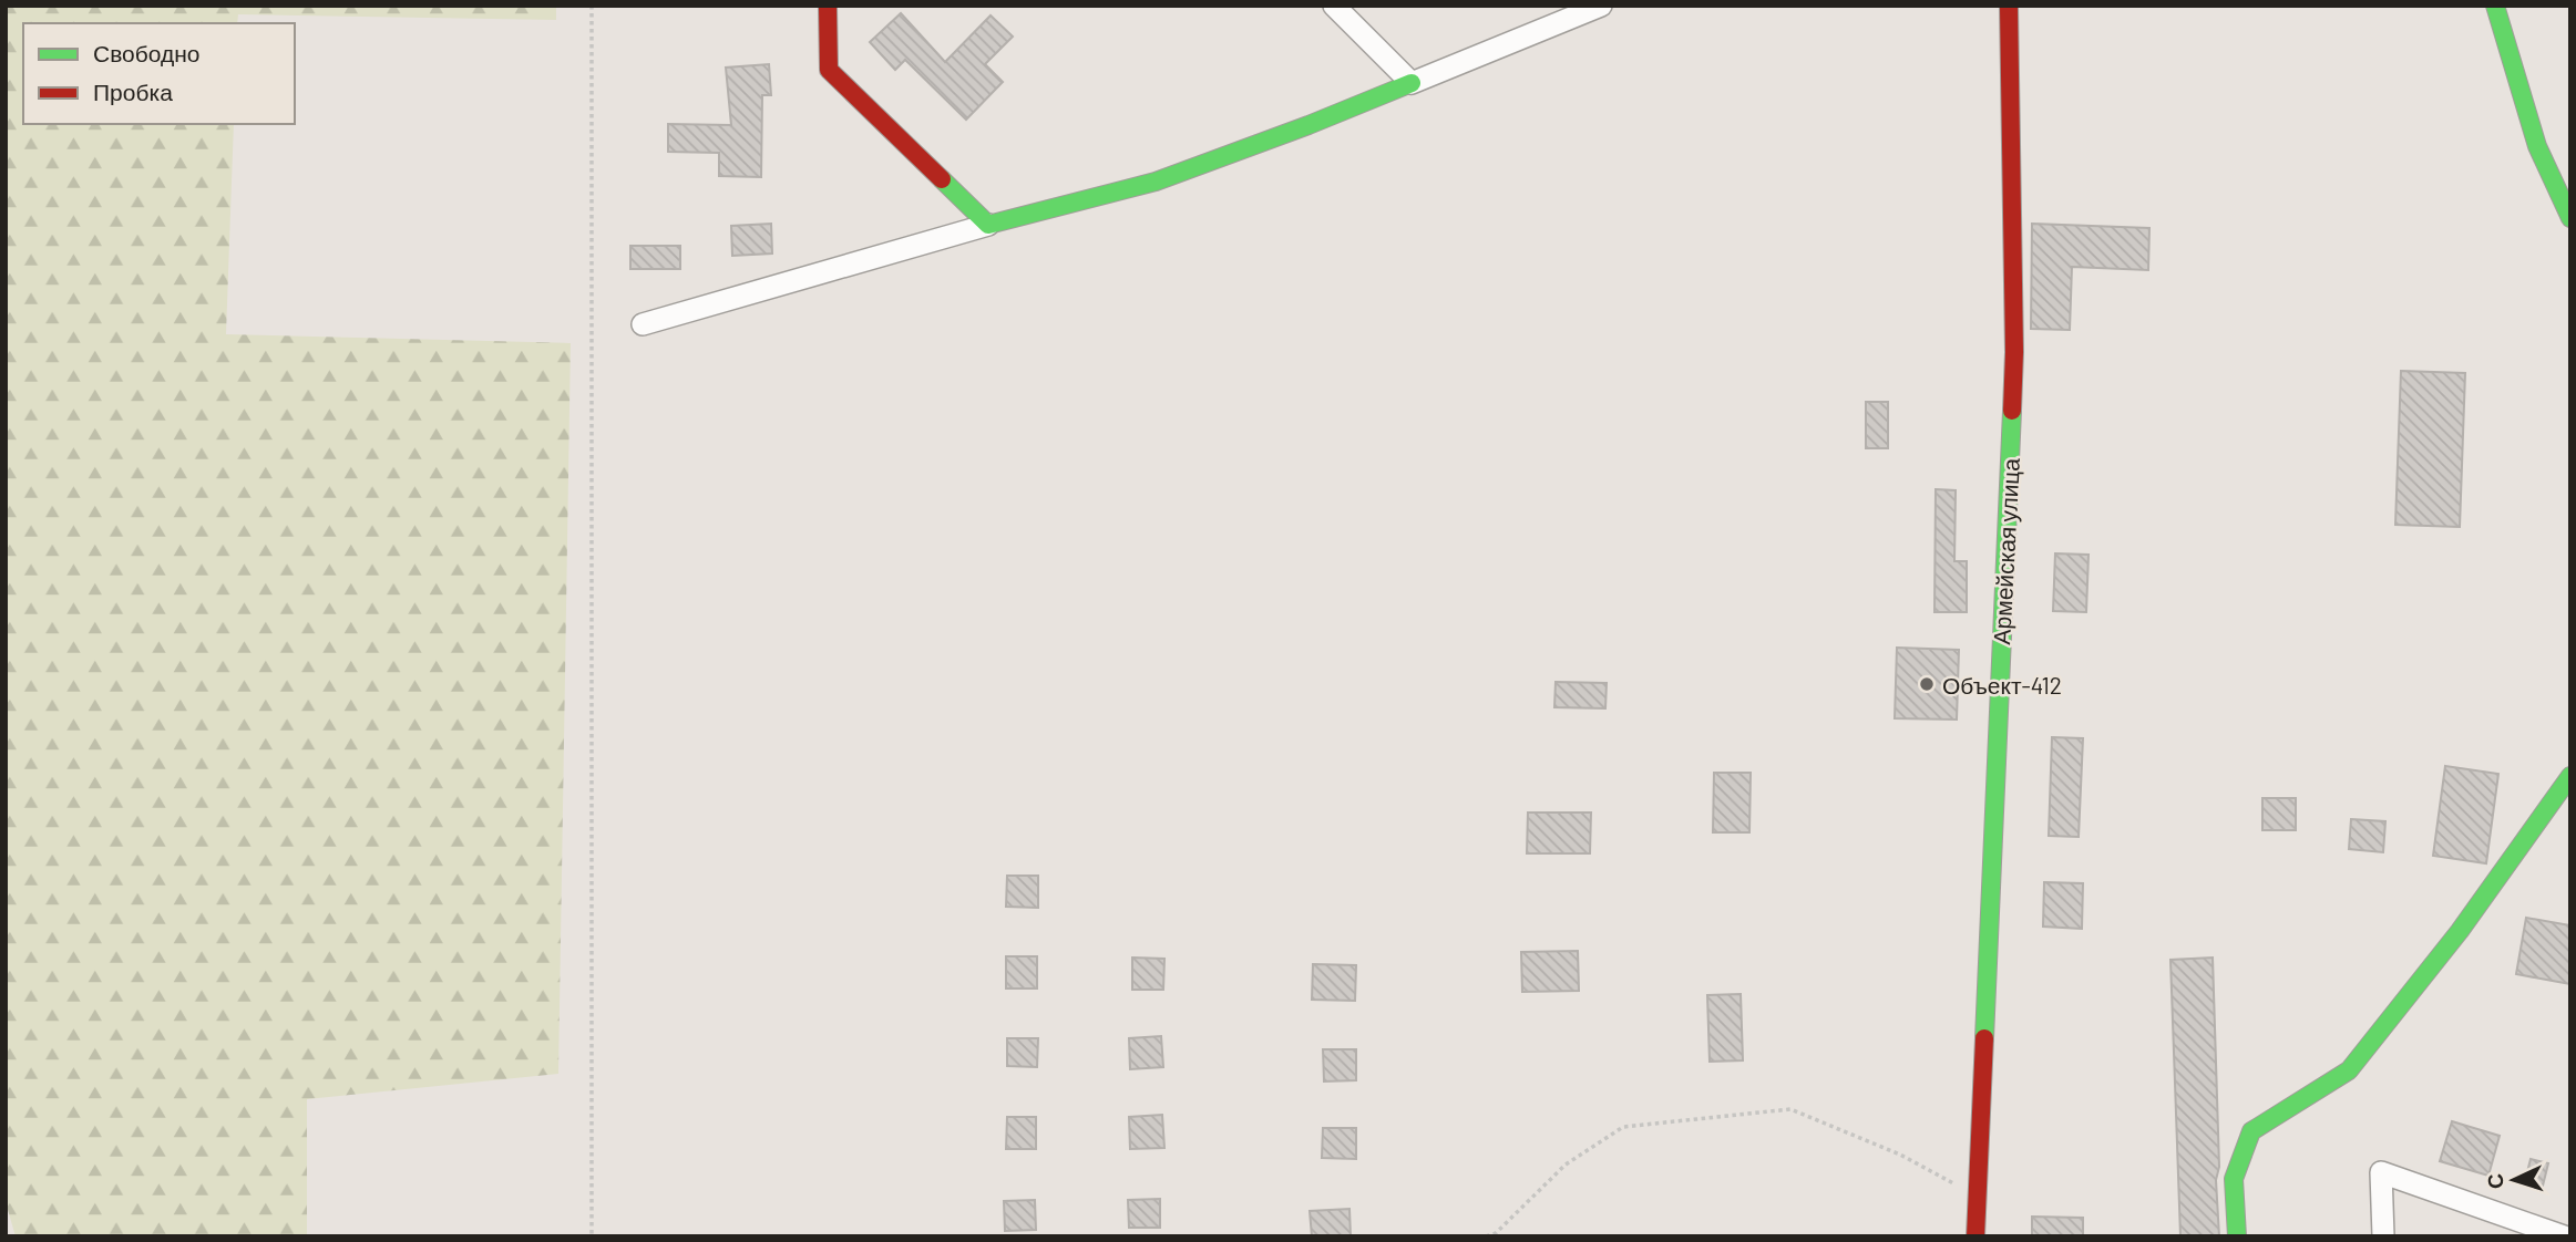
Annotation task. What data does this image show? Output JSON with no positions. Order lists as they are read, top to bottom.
{
  "streets": {
    "street": ["Армейская улица"]
  },
  "places": ["Объект-412"],
  "legend": ["Свободно", "Пробка"],
  "north": "left"
}
